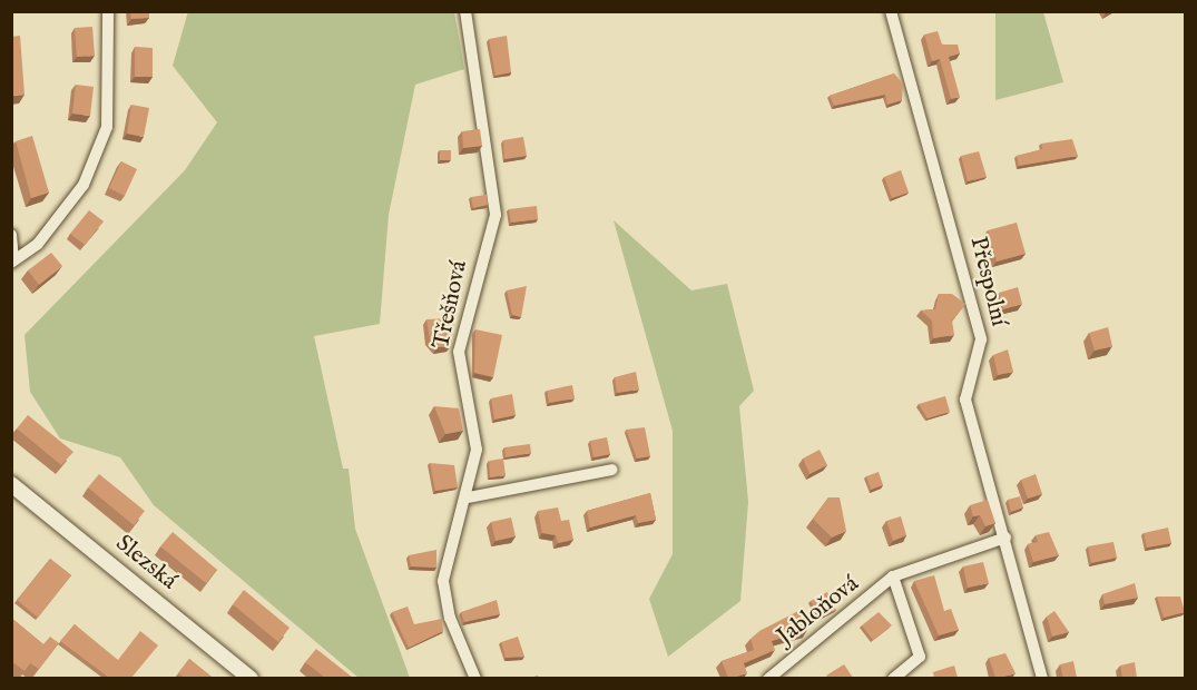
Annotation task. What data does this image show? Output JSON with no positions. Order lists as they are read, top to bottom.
{
  "streets": {
    "street": [
      "Přespolní",
      "Třešňová",
      "Slezská",
      "Jabloňová"
    ]
  },
  "crossings": [
    ["Přespolní", "Jabloňová"]
  ]
}
